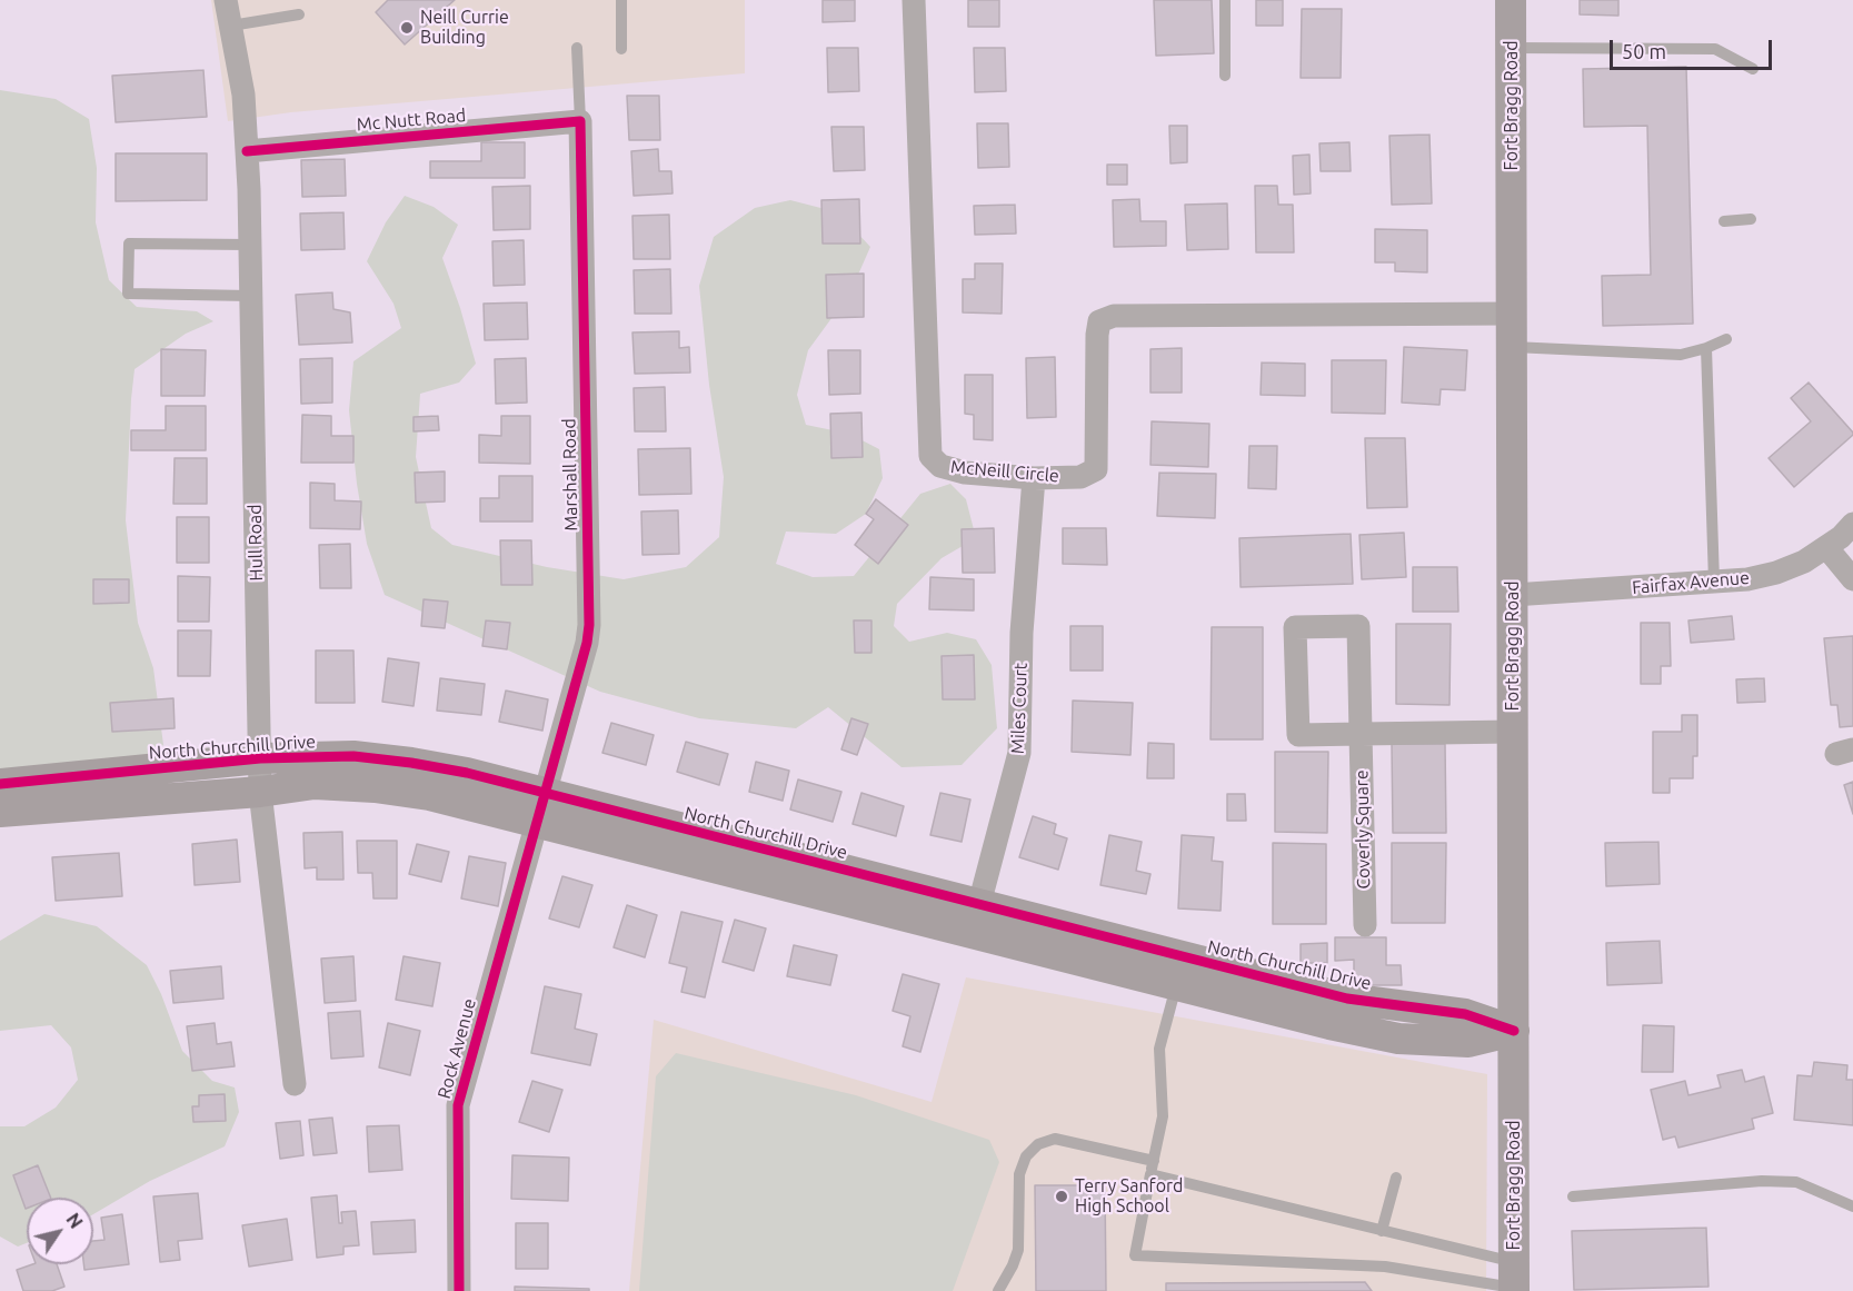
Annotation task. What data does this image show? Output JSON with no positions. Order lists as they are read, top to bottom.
{
  "streets": {
    "street": [
      "Fort Bragg Road",
      "Mc Nutt Road",
      "McNeill Circle",
      "Marshall Road",
      "Hull Road",
      "Fairfax Avenue",
      "Miles Court",
      "North Churchill Drive",
      "Coverly Square",
      "Rock Avenue"
    ]
  },
  "crossings": [
    ["Fort Bragg Road", "McNeill Circle"],
    ["Fort Bragg Road", "Fairfax Avenue"],
    ["Fort Bragg Road", "North Churchill Drive"],
    ["Fort Bragg Road", "Coverly Square"],
    ["Mc Nutt Road", "Marshall Road"],
    ["Mc Nutt Road", "Hull Road"],
    ["McNeill Circle", "Miles Court"],
    ["Marshall Road", "North Churchill Drive"],
    ["Marshall Road", "Rock Avenue"],
    ["Hull Road", "North Churchill Drive"],
    ["Miles Court", "North Churchill Drive"],
    ["North Churchill Drive", "Rock Avenue"]
  ],
  "places": ["Neill Currie Building", "Terry Sanford High School"],
  "scale_bar": "50 m",
  "north": "top right"
}
